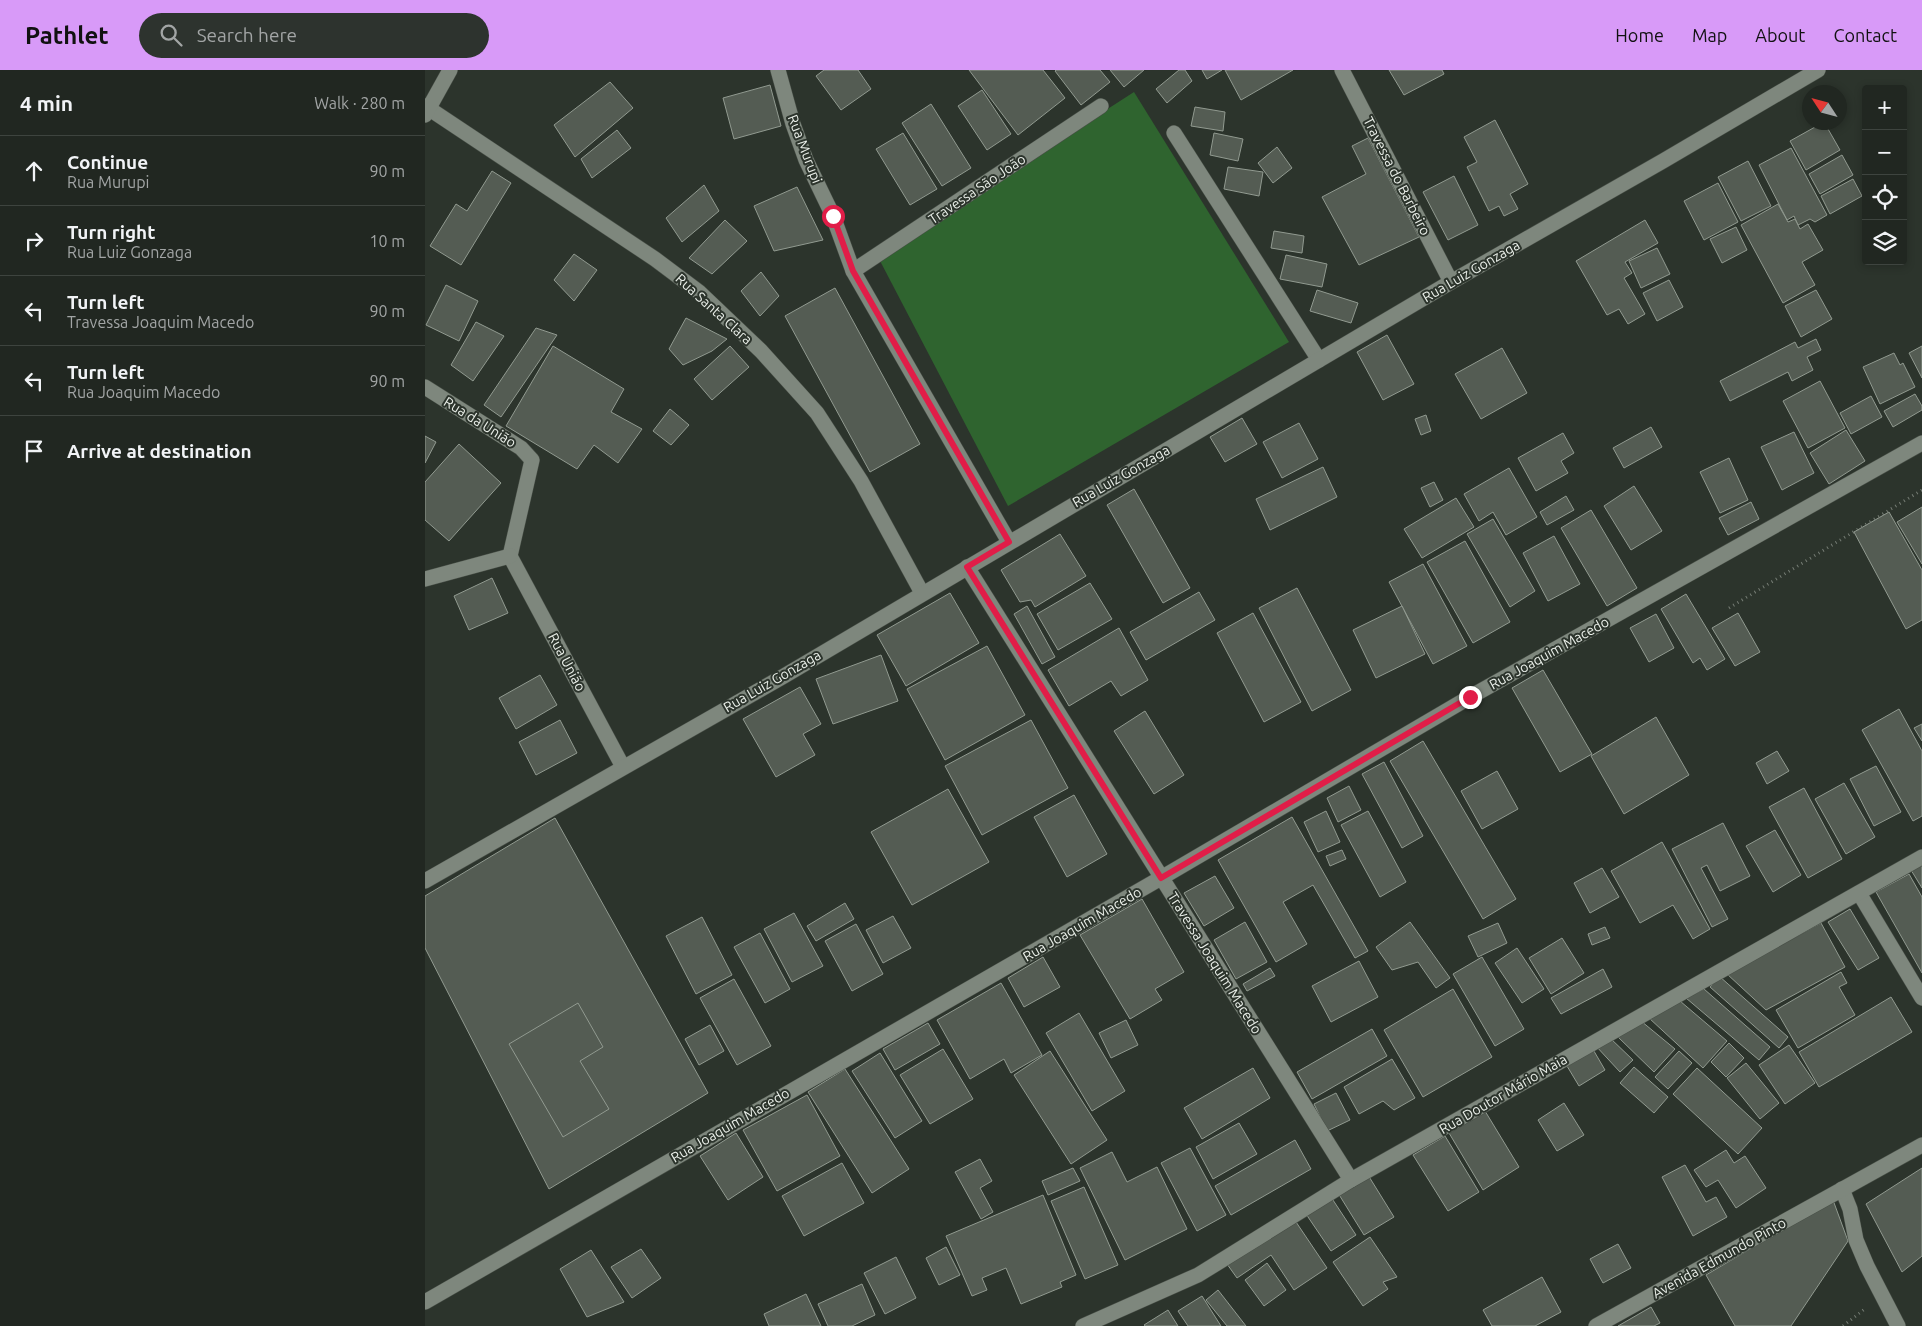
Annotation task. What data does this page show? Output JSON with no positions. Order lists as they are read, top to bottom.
{
  "streets": {
    "street": [
      "Rua Murupi",
      "Travessa do Barbeiro",
      "Travessa São João",
      "Rua Luiz Gonzaga",
      "Rua Santa Clara",
      "Rua da União",
      "Rua Joaquim Macedo",
      "Rua União",
      "Travessa Joaquim Macedo",
      "Rua Doutor Mário Maia",
      "Avenida Edmundo Pinto"
    ]
  },
  "crossings": [
    ["Rua Murupi", "Travessa São João"],
    ["Rua Murupi", "Rua Luiz Gonzaga"],
    ["Travessa do Barbeiro", "Rua Luiz Gonzaga"],
    ["Rua Luiz Gonzaga", "Rua Santa Clara"],
    ["Rua Luiz Gonzaga", "Rua União"],
    ["Rua Luiz Gonzaga", "Travessa Joaquim Macedo"],
    ["Rua da União", "Rua União"],
    ["Rua Joaquim Macedo", "Travessa Joaquim Macedo"],
    ["Travessa Joaquim Macedo", "Rua Doutor Mário Maia"]
  ],
  "north": "top left",
  "page": {
    "header": "Pathlet",
    "search": "Search here",
    "nav": [
      "Home",
      "Map",
      "About",
      "Contact"
    ],
    "heading": ["4 min", "Walk · 280 m"],
    "map_buttons": ["+", "−"],
    "list": [
      ["Continue", "Rua Murupi", "90 m"],
      ["Turn right", "Rua Luiz Gonzaga", "10 m"],
      ["Turn left", "Travessa Joaquim Macedo", "90 m"],
      ["Turn left", "Rua Joaquim Macedo", "90 m"],
      "Arrive at destination"
    ]
  }
}
